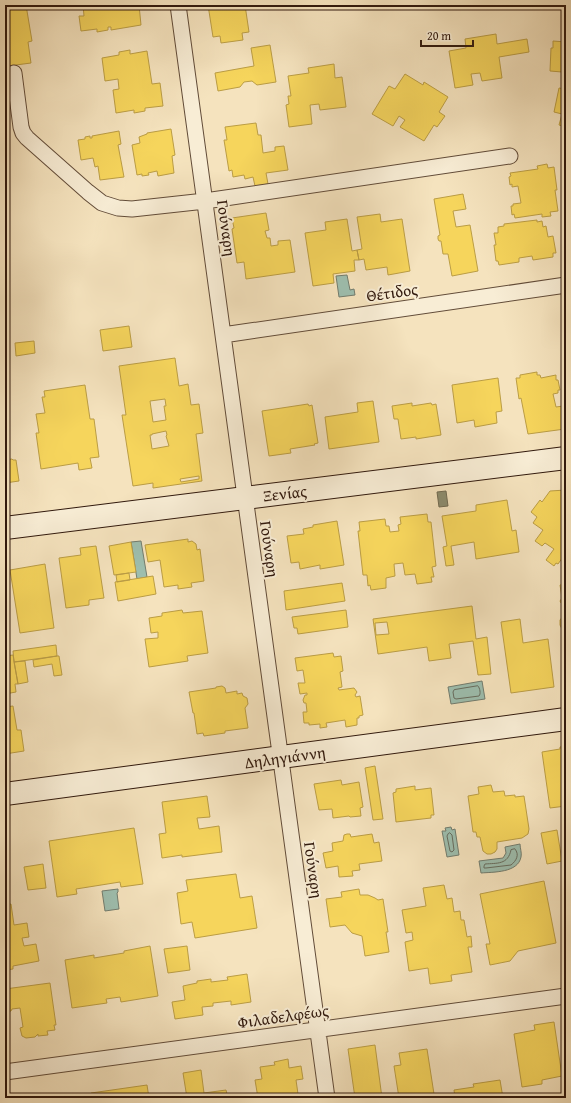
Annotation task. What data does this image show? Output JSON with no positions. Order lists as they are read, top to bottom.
{
  "streets": {
    "street": [
      "Γούναρη",
      "Θέτιδος",
      "Ξενίας",
      "Δηληγιάννη",
      "Φιλαδελφέως"
    ]
  },
  "crossings": [
    ["Γούναρη", "Θέτιδος"],
    ["Γούναρη", "Ξενίας"],
    ["Γούναρη", "Δηληγιάννη"],
    ["Γούναρη", "Φιλαδελφέως"]
  ],
  "scale_bar": "20 m"
}
